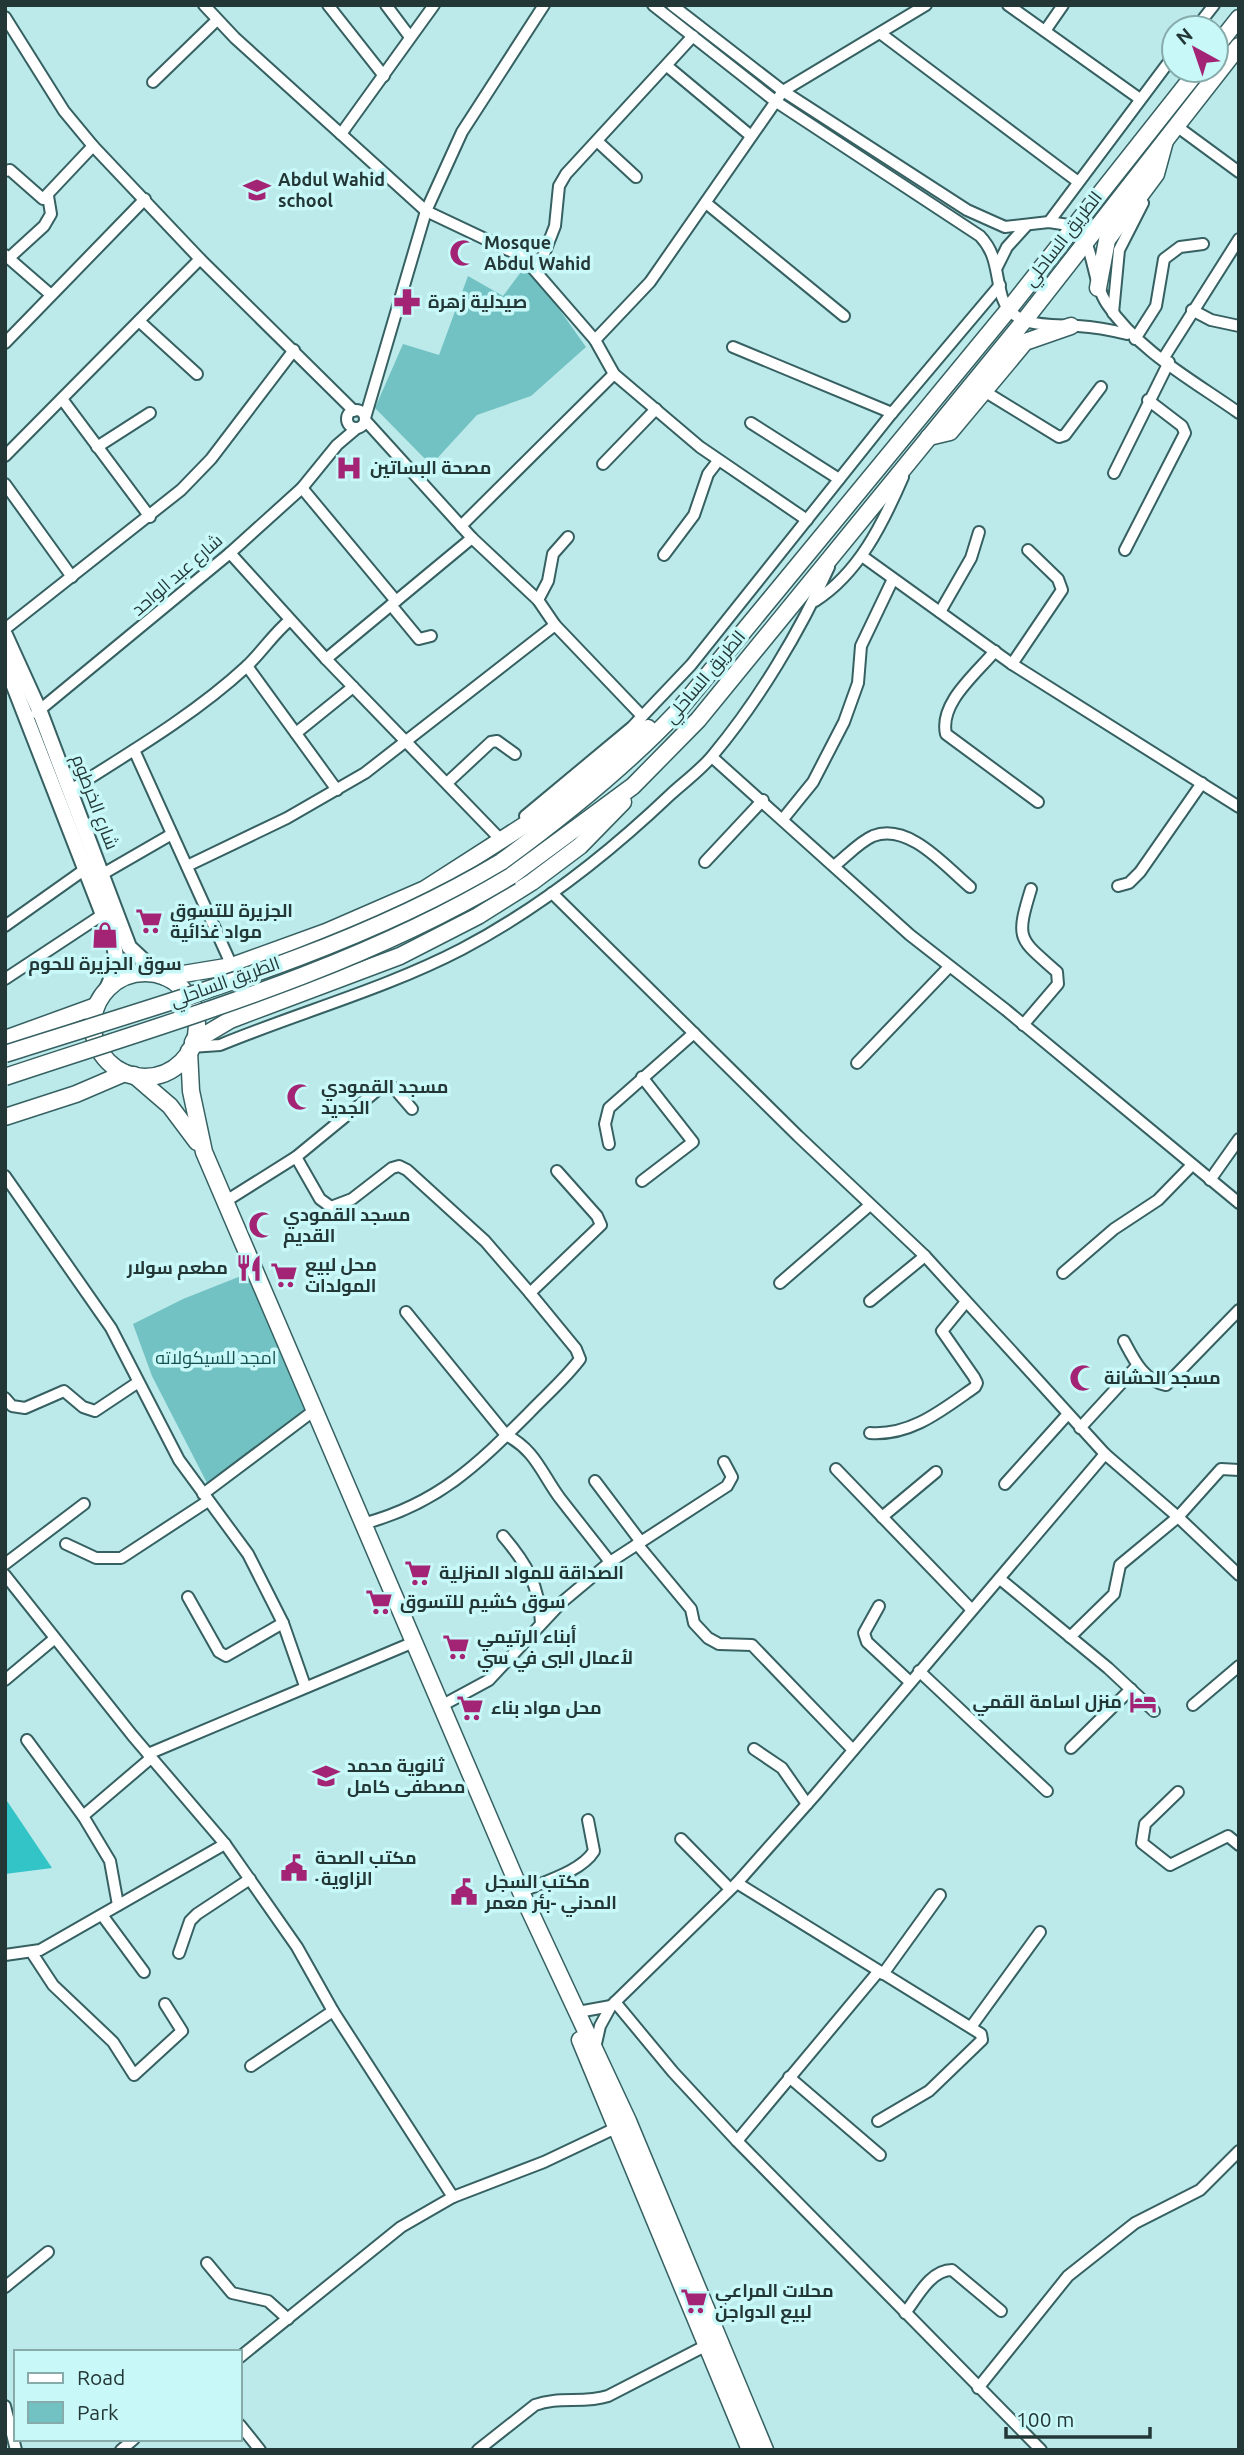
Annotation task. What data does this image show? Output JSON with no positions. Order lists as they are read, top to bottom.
{
  "streets": {
    "highway": ["الطريق الساحلي"],
    "main road": ["شارع الخرطوم"],
    "street": ["شارع عبد الواحد"]
  },
  "crossings": [
    ["شارع عبد الواحد", "شارع الخرطوم"]
  ],
  "parks": ["امجد للسيكولاته"],
  "places": {
    "school or university": ["Abdul Wahid school", "ثانوية محمد مصطفى كامل"],
    "mosque": [
      "Mosque Abdul Wahid",
      "مسجد القمودي الجديد",
      "مسجد القمودي القديم",
      "مسجد الحشانة"
    ],
    "pharmacy": ["صيدلية زهرة"],
    "hospital": ["مصحة البساتين"],
    "supermarket": [
      "الجزيرة للتسوق مواد غذائية",
      "محل لبيع المولدات",
      "الصداقة للمواد المنزلية",
      "سوق كشيم للتسوق",
      "أبناء الرتيمي لأعمال البى في سي",
      "محل مواد بناء",
      "محلات المراعي لبيع الدواجن"
    ],
    "shop": ["سوق الجزيرة للحوم"],
    "restaurant": ["مطعم سولار"],
    "hotel": ["منزل اسامة القمي"],
    "public building": ["مكتب الصحة -الزاوية", "مكتب السجل المدني -بئر معمر"]
  },
  "legend": ["Road", "Park"],
  "scale_bar": "100 m",
  "north": "top left"
}
